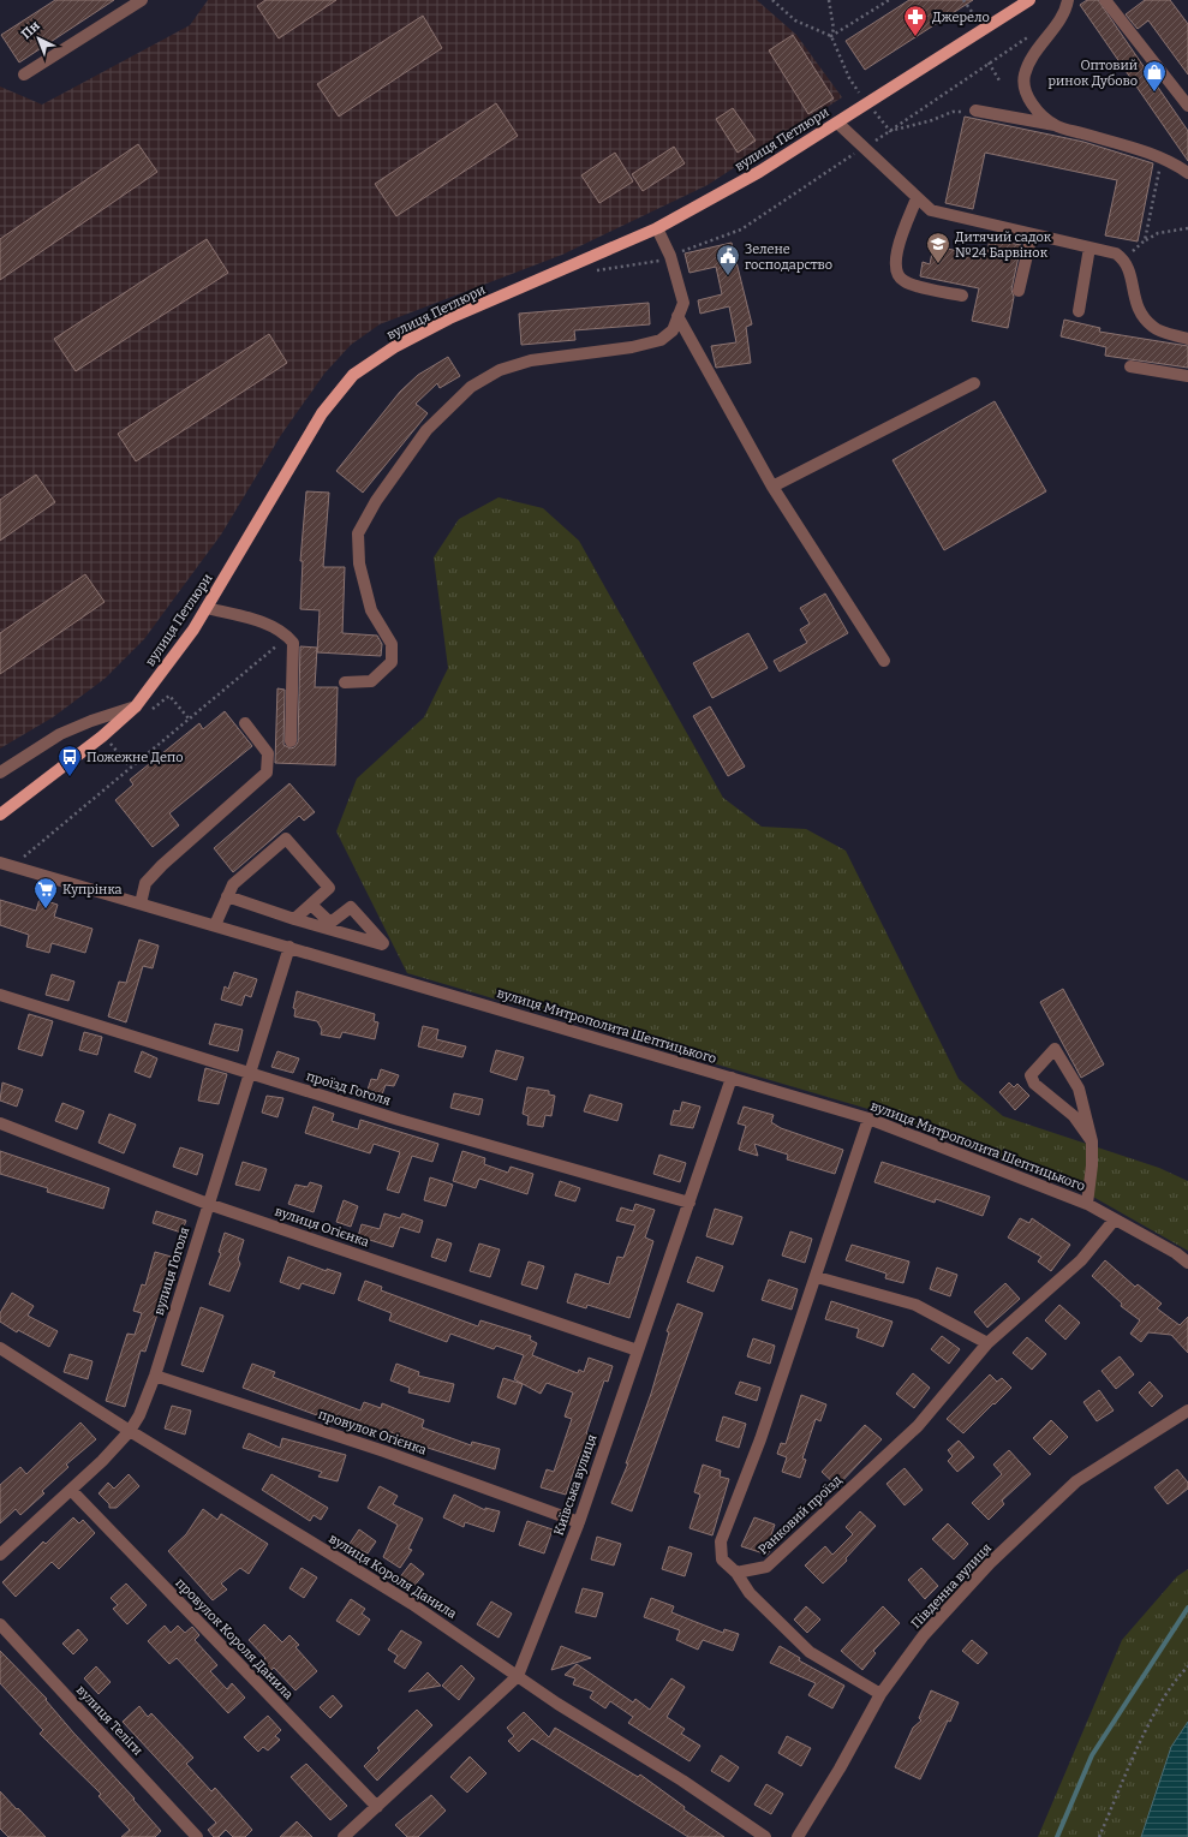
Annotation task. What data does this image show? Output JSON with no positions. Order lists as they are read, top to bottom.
{
  "streets": {
    "main road": ["вулиця Петлюри"],
    "street": [
      "вулиця Митрополита Шептицького",
      "проїзд Гоголя",
      "вулиця Огієнка",
      "вулиця Гоголя",
      "провулок Огієнка",
      "Київська вулиця",
      "Ранковий проїзд",
      "вулиця Короля Данила",
      "Південна вулиця",
      "провулок Короля Данила",
      "вулиця Теліги"
    ]
  },
  "crossings": [
    ["вулиця Митрополита Шептицького", "вулиця Гоголя"],
    ["вулиця Митрополита Шептицького", "Київська вулиця"],
    ["вулиця Митрополита Шептицького", "Ранковий проїзд"],
    ["проїзд Гоголя", "вулиця Гоголя"],
    ["проїзд Гоголя", "Київська вулиця"],
    ["вулиця Огієнка", "вулиця Гоголя"],
    ["вулиця Огієнка", "Київська вулиця"],
    ["вулиця Гоголя", "провулок Огієнка"],
    ["вулиця Гоголя", "вулиця Короля Данила"],
    ["вулиця Гоголя", "провулок Короля Данила"],
    ["провулок Огієнка", "Київська вулиця"],
    ["Київська вулиця", "вулиця Короля Данила"],
    ["Київська вулиця", "провулок Короля Данила"]
  ],
  "places": {
    "pharmacy": ["Джерело"],
    "shop": ["Оптовий ринок Дубово"],
    "school or university": ["Дитячий садок №24 Барвінок"],
    "public building": ["Зелене господарство"],
    "bus stop": ["Пожежне Депо"],
    "supermarket": ["Купрінка"]
  },
  "north": "top left"
}
